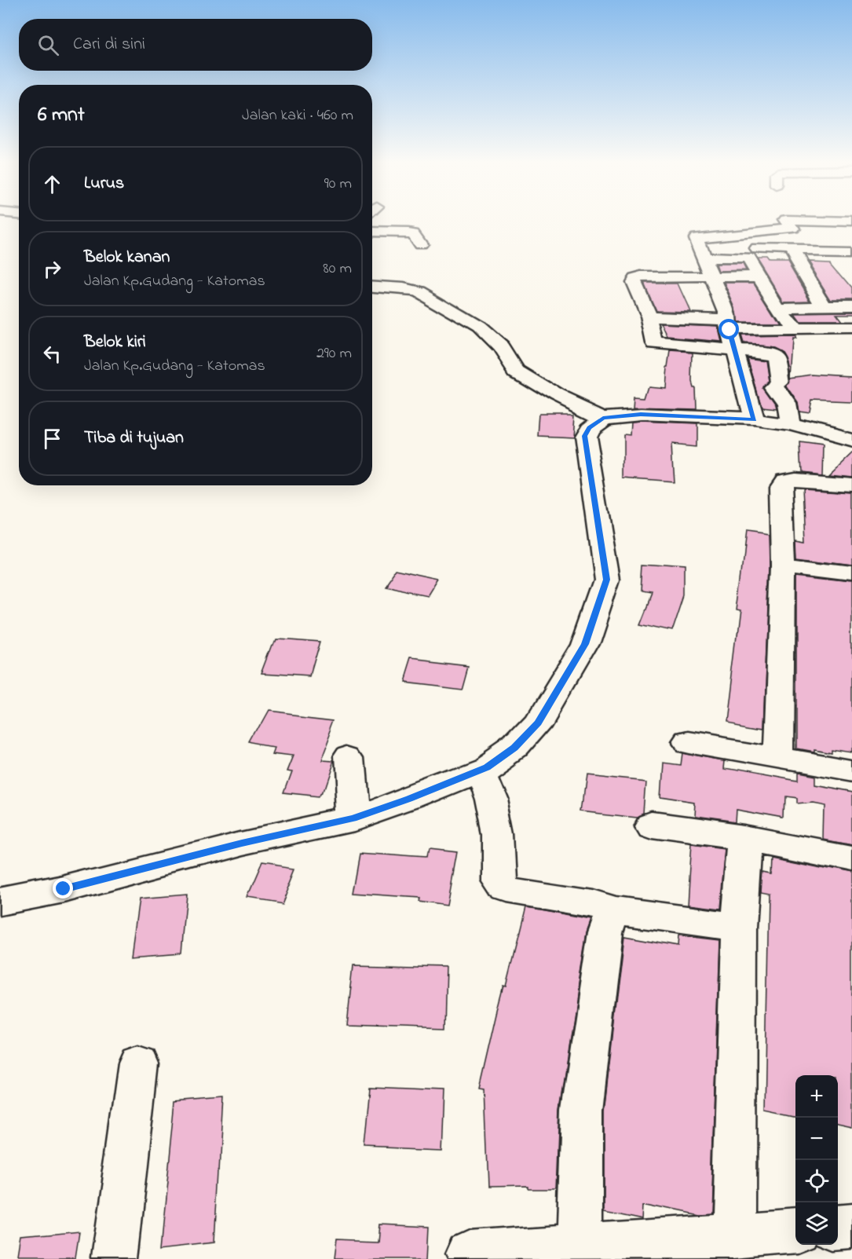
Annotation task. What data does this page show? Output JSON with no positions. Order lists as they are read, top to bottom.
{
  "page": {
    "search": "Cari di sini",
    "heading": ["6 mnt", "Jalan kaki · 460 m"],
    "list": [
      ["Lurus", "90 m"],
      ["Belok kanan", "Jalan Kp.Gudang - Katomas", "80 m"],
      ["Belok kiri", "Jalan Kp.Gudang - Katomas", "290 m"],
      "Tiba di tujuan"
    ],
    "map_buttons": ["+", "−"]
  }
}
